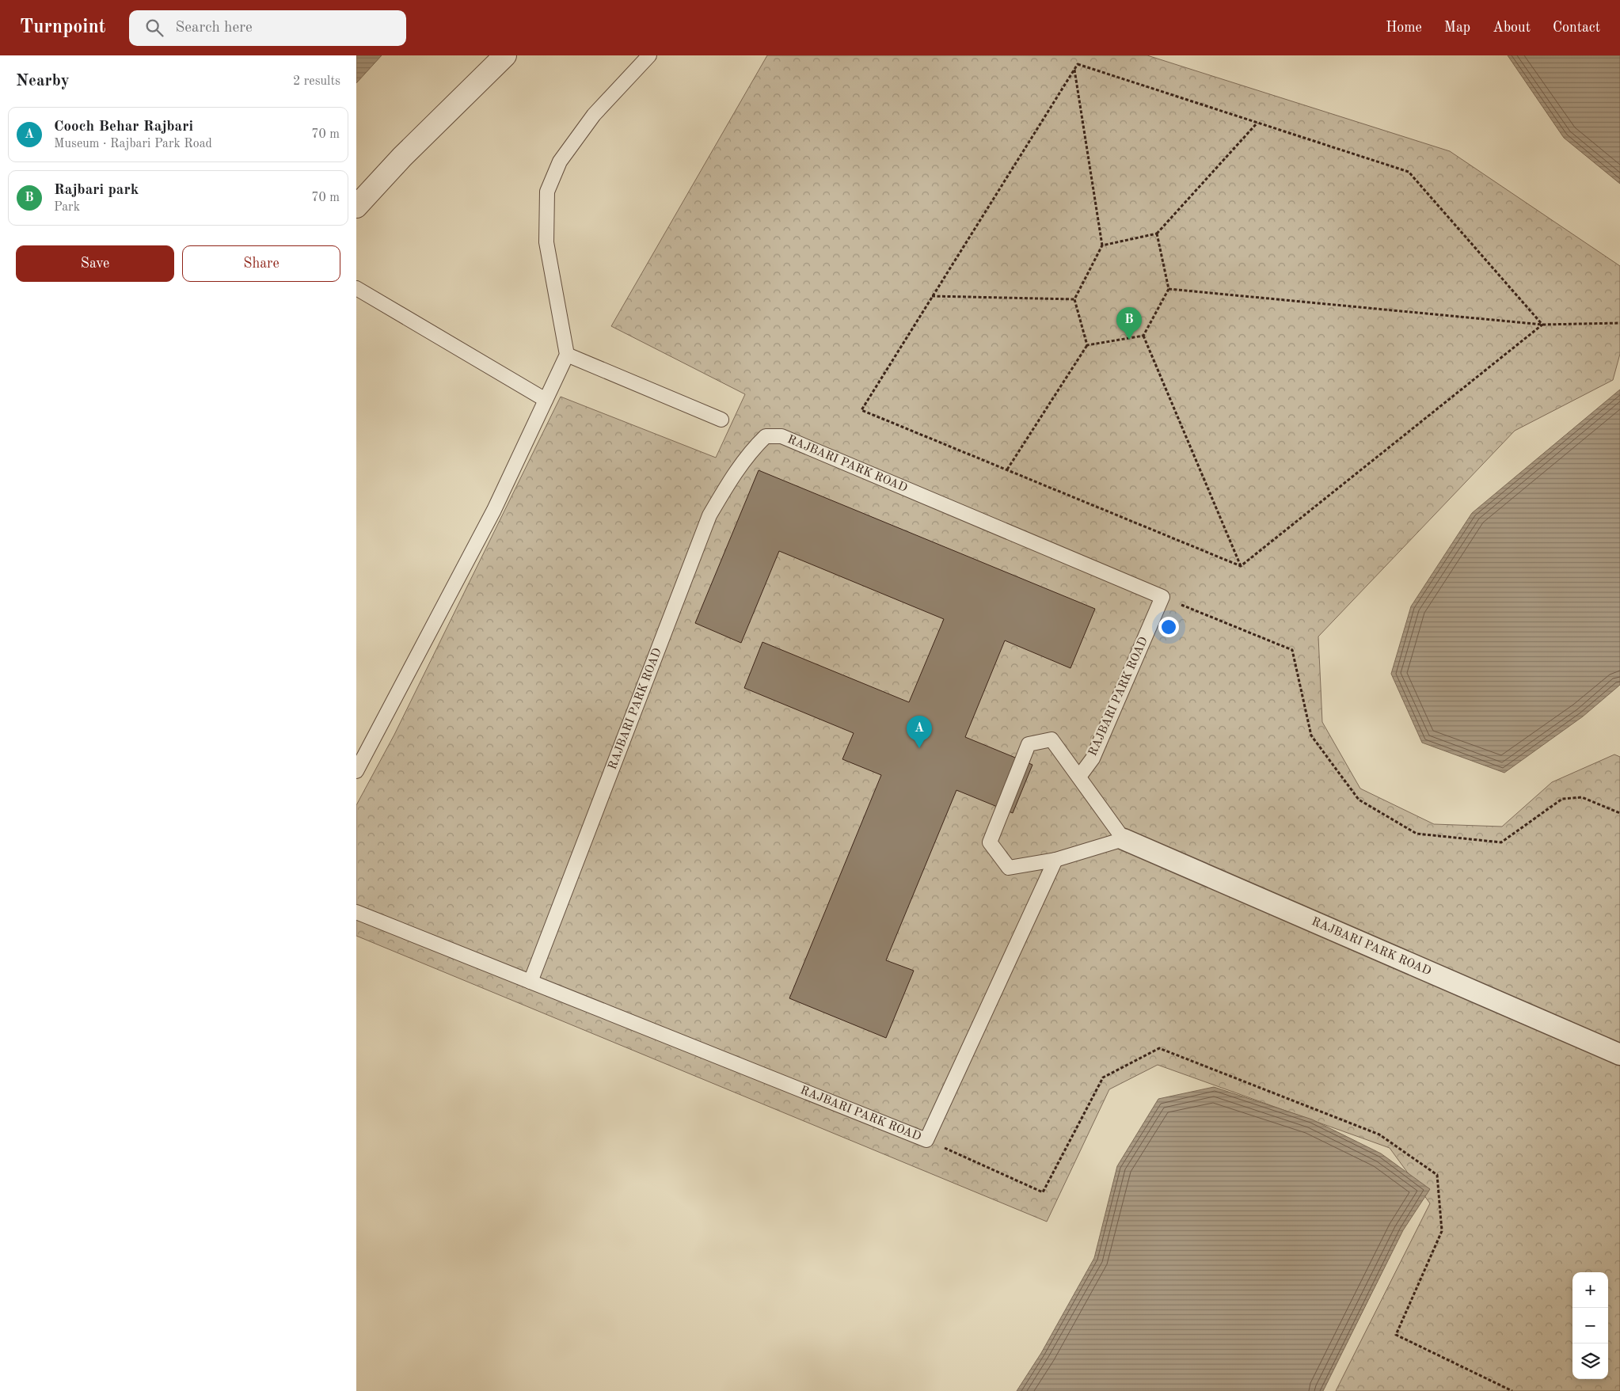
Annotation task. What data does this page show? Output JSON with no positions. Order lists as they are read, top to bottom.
{
  "streets": {
    "street": ["RAJBARI PARK ROAD"]
  },
  "page": {
    "header": "Turnpoint",
    "search": "Search here",
    "nav": [
      "Home",
      "Map",
      "About",
      "Contact"
    ],
    "heading": ["Nearby", "2 results"],
    "list": [
      {
        "mark": "A",
        "name": "Cooch Behar Rajbari",
        "note": "Museum · Rajbari Park Road",
        "value": "70 m"
      },
      {
        "mark": "B",
        "name": "Rajbari park",
        "note": "Park",
        "value": "70 m"
      }
    ],
    "buttons": ["Save", "Share"],
    "pins": ["B", "A"],
    "map_buttons": ["+", "−"]
  }
}
